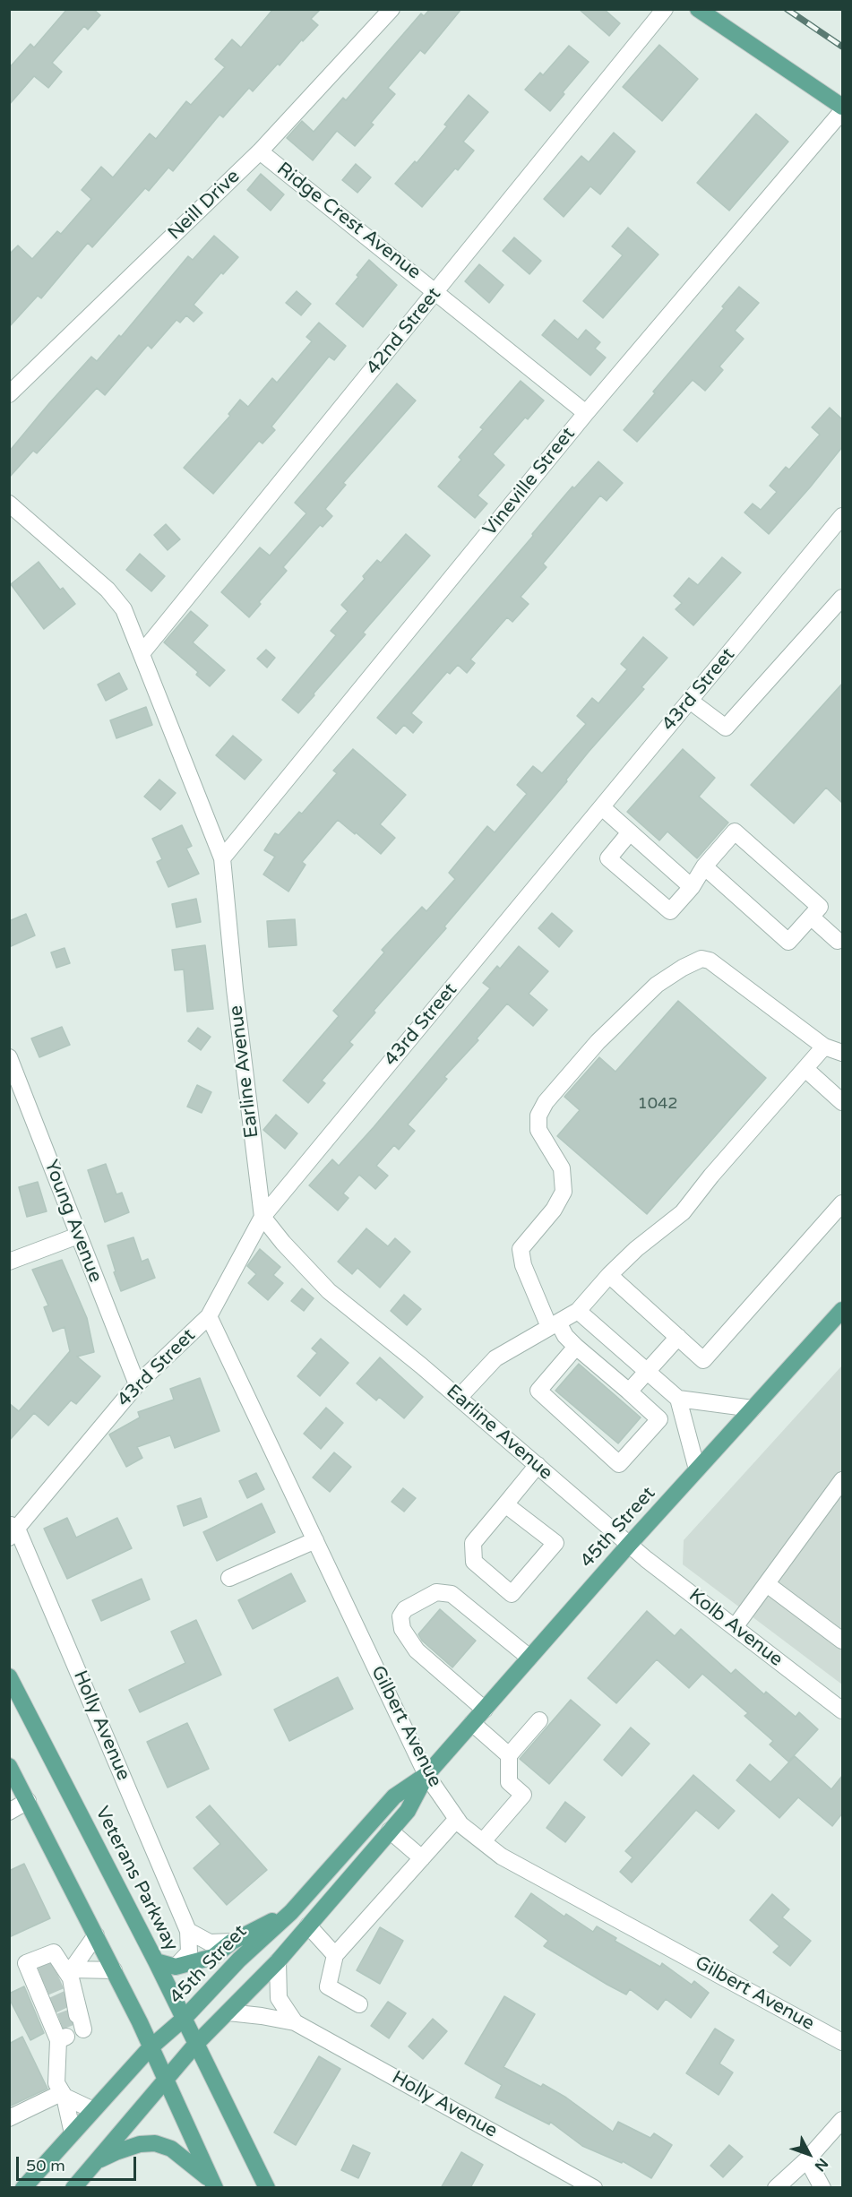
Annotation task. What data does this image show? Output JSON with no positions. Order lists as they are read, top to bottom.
{
  "streets": {
    "main road": ["45th Street", "Veterans Parkway"],
    "street": [
      "Neill Drive",
      "Ridge Crest Avenue",
      "42nd Street",
      "Vineville Street",
      "43rd Street",
      "Earline Avenue",
      "Young Avenue",
      "Kolb Avenue",
      "Holly Avenue",
      "Gilbert Avenue"
    ]
  },
  "crossings": [
    ["Neill Drive", "Ridge Crest Avenue"],
    ["Ridge Crest Avenue", "42nd Street"],
    ["Ridge Crest Avenue", "Vineville Street"],
    ["42nd Street", "Earline Avenue"],
    ["Vineville Street", "Earline Avenue"],
    ["43rd Street", "Earline Avenue"],
    ["43rd Street", "Young Avenue"],
    ["43rd Street", "Holly Avenue"],
    ["43rd Street", "Gilbert Avenue"],
    ["Earline Avenue", "45th Street"],
    ["Earline Avenue", "Kolb Avenue"],
    ["45th Street", "Kolb Avenue"],
    ["45th Street", "Holly Avenue"],
    ["45th Street", "Gilbert Avenue"],
    ["45th Street", "Veterans Parkway"]
  ],
  "house_numbers": ["1042"],
  "scale_bar": "50 m",
  "north": "bottom right"
}
